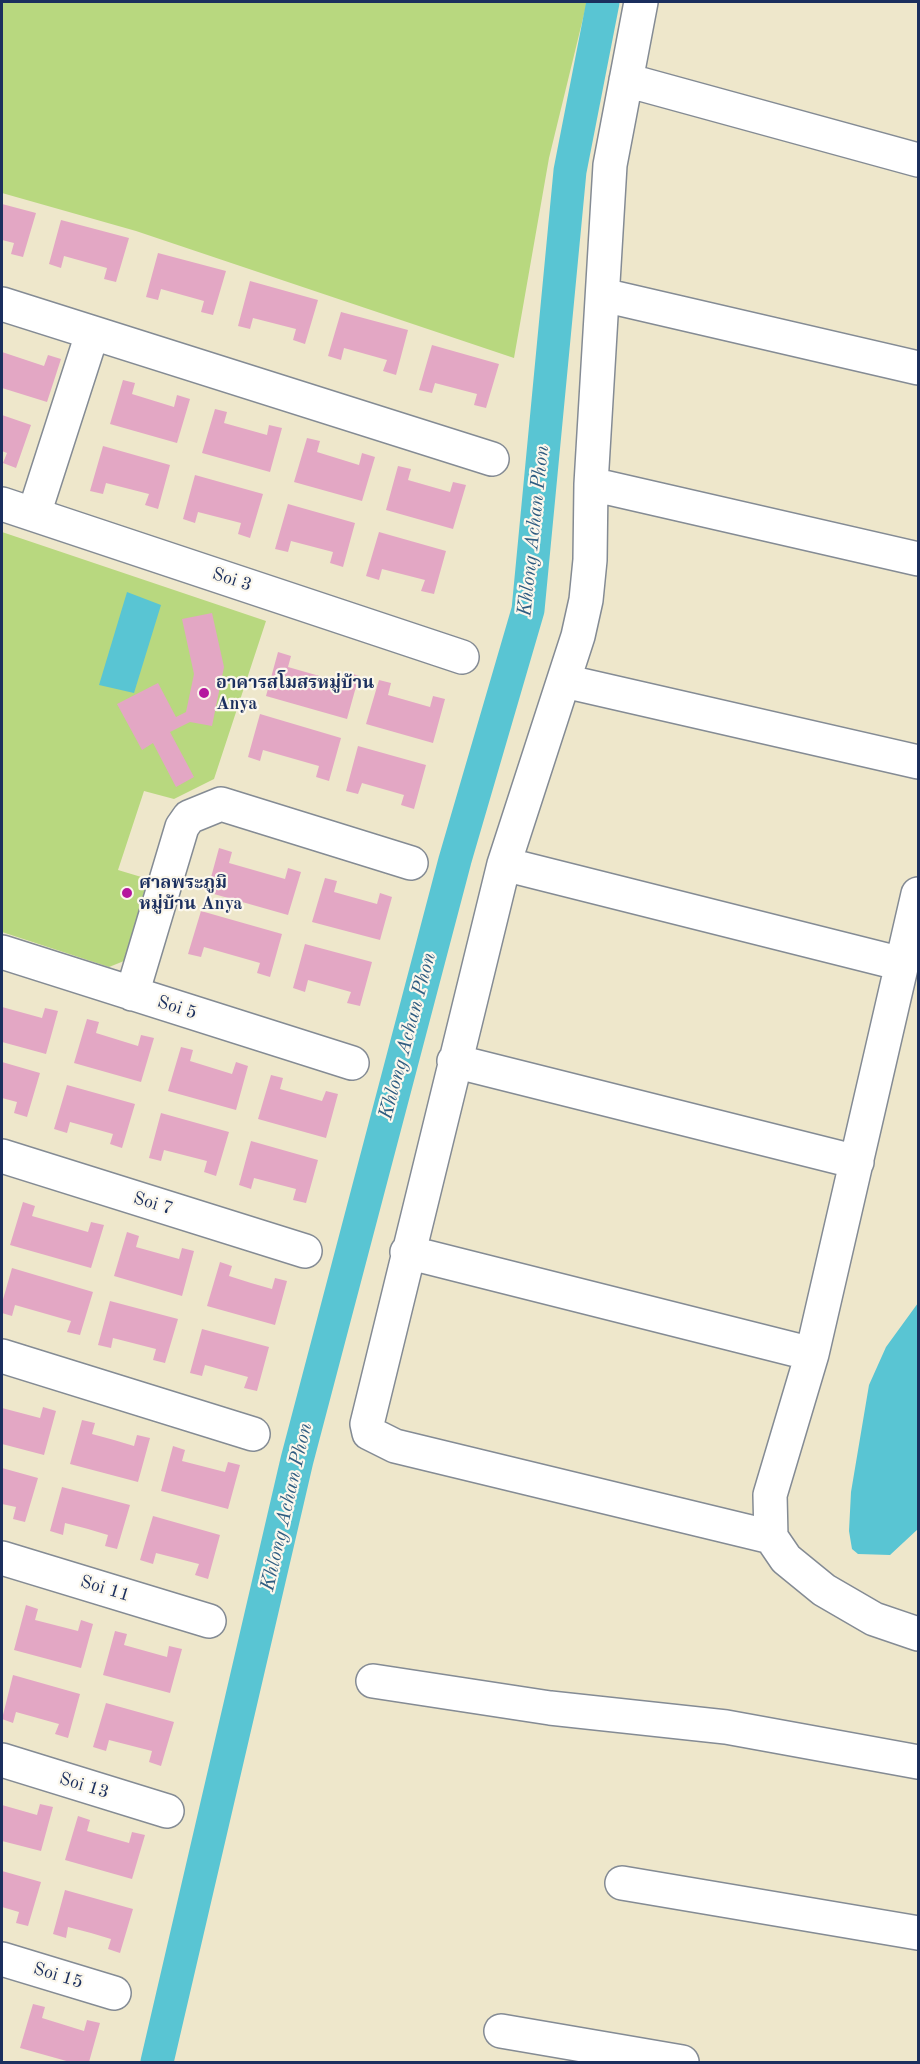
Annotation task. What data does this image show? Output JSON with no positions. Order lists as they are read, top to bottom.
{
  "streets": {
    "street": [
      "Soi 3",
      "Soi 5",
      "Soi 7",
      "Soi 11",
      "Soi 13",
      "Soi 15"
    ]
  },
  "water": ["Khlong Achan Phon"],
  "places": ["อาคารสโมสรหมู่บ้าน Anya", "ศาลพระภูมิ หมู่บ้าน Anya"]
}
